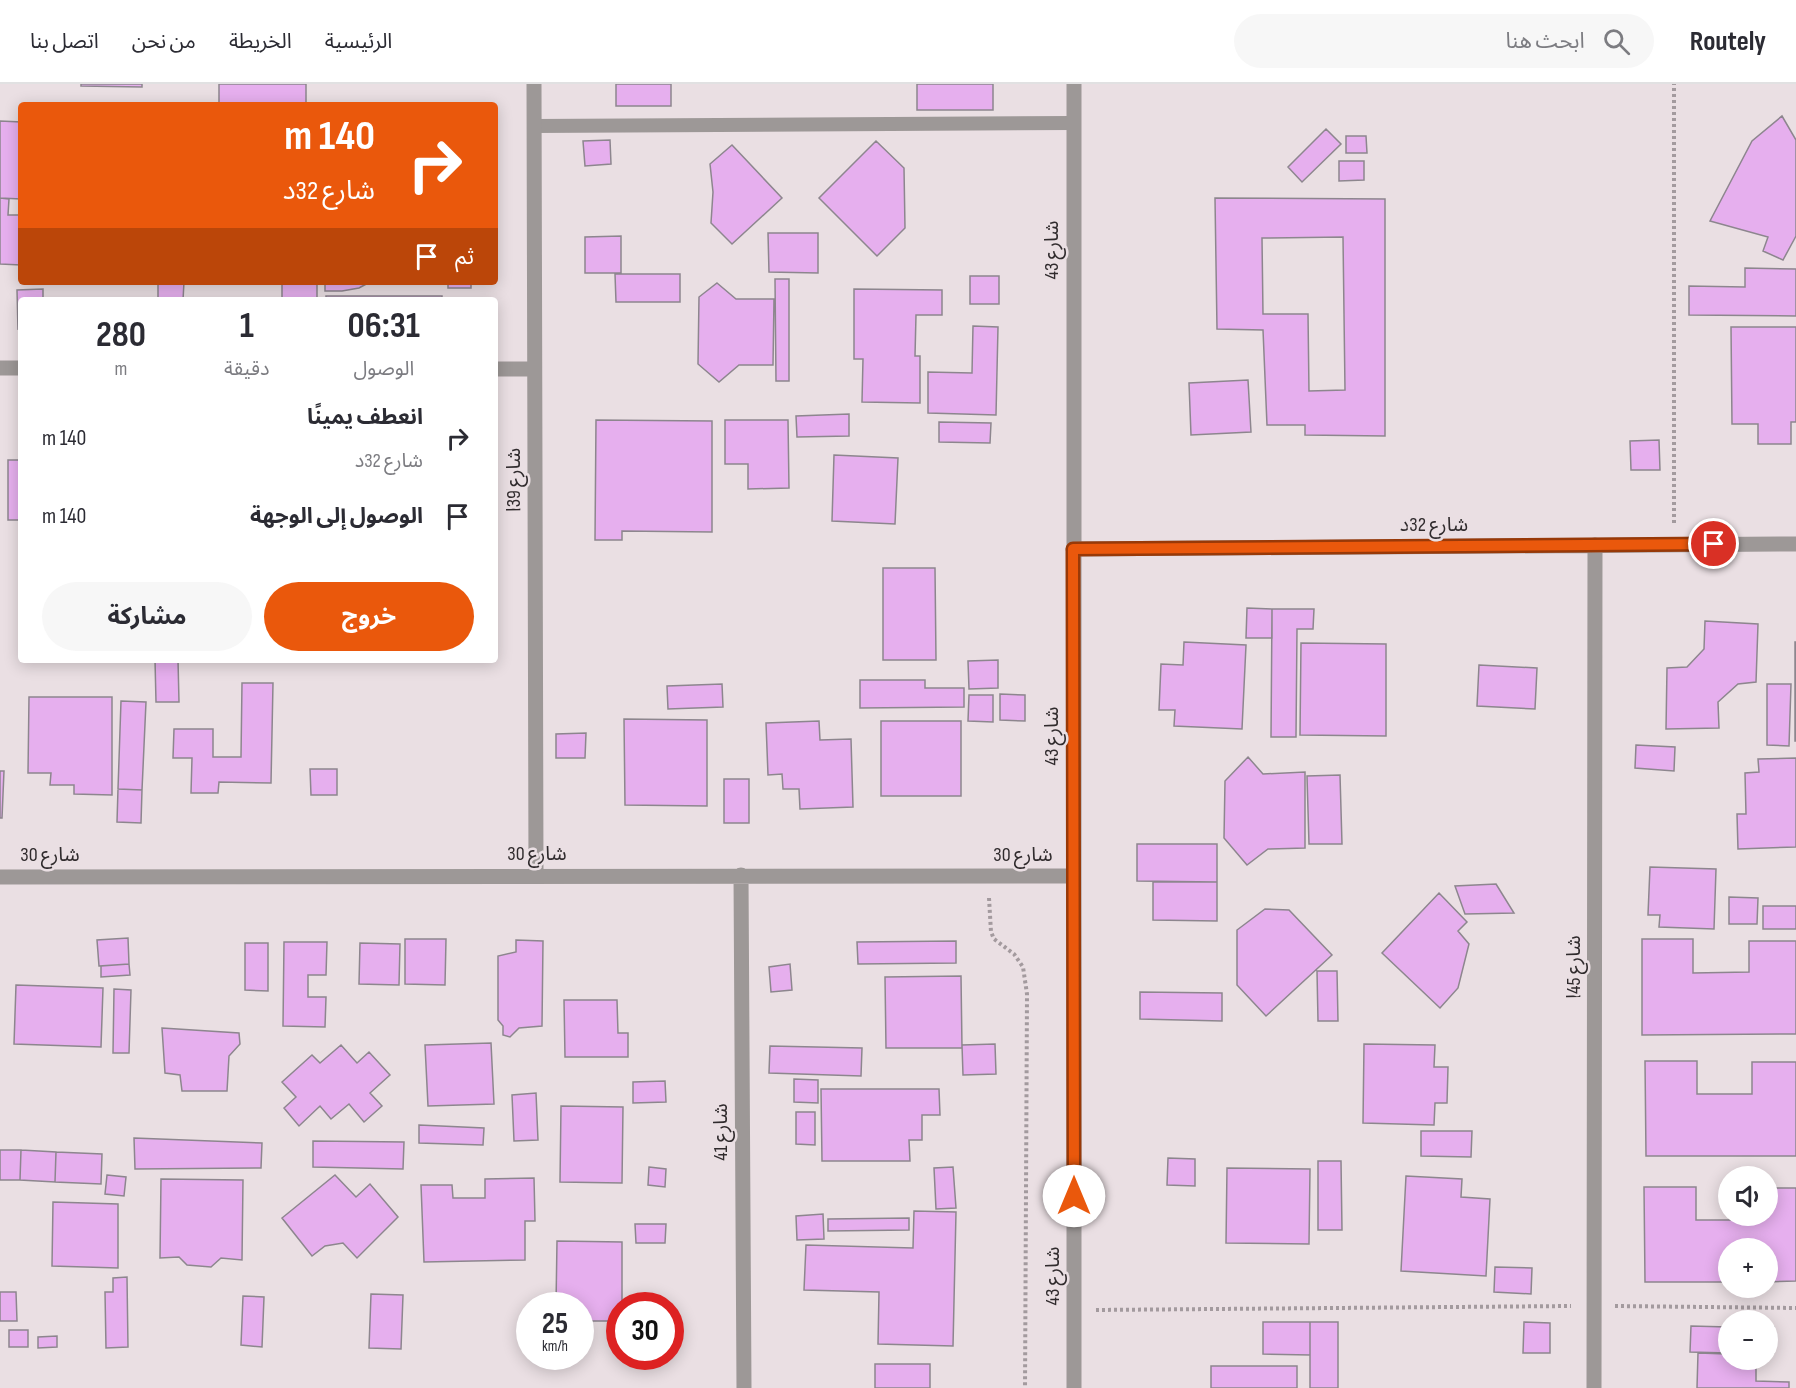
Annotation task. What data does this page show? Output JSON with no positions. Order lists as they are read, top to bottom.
{
  "streets": {
    "street": [
      "شارع 43",
      "شارع 39ا",
      "شارع 32د",
      "شارع 30",
      "شارع 45ا",
      "شارع 41"
    ]
  },
  "crossings": [
    ["شارع 43", "شارع 32د"],
    ["شارع 43", "شارع 30"],
    ["شارع 39ا", "شارع 30"],
    ["شارع 32د", "شارع 45ا"],
    ["شارع 30", "شارع 41"]
  ],
  "page": {
    "header": "Routely",
    "search": "ابحث هنا",
    "nav": [
      "الرئيسية",
      "الخريطة",
      "من نحن",
      "اتصل بنا"
    ],
    "turn": ["140 m", "شارع 32د"],
    "then": "ثم",
    "eta": [
      "06:31",
      "الوصول",
      "1",
      "دقيقة",
      "280",
      "m"
    ],
    "list": [
      {
        "name": "انعطف يمينًا",
        "note": "شارع 32د",
        "value": "140 m"
      },
      {
        "name": "الوصول إلى الوجهة",
        "value": "140 m"
      }
    ],
    "buttons": ["خروج", "مشاركة"],
    "map_buttons": ["+", "−"],
    "speed": "25 km/h",
    "limit": "30"
  }
}
